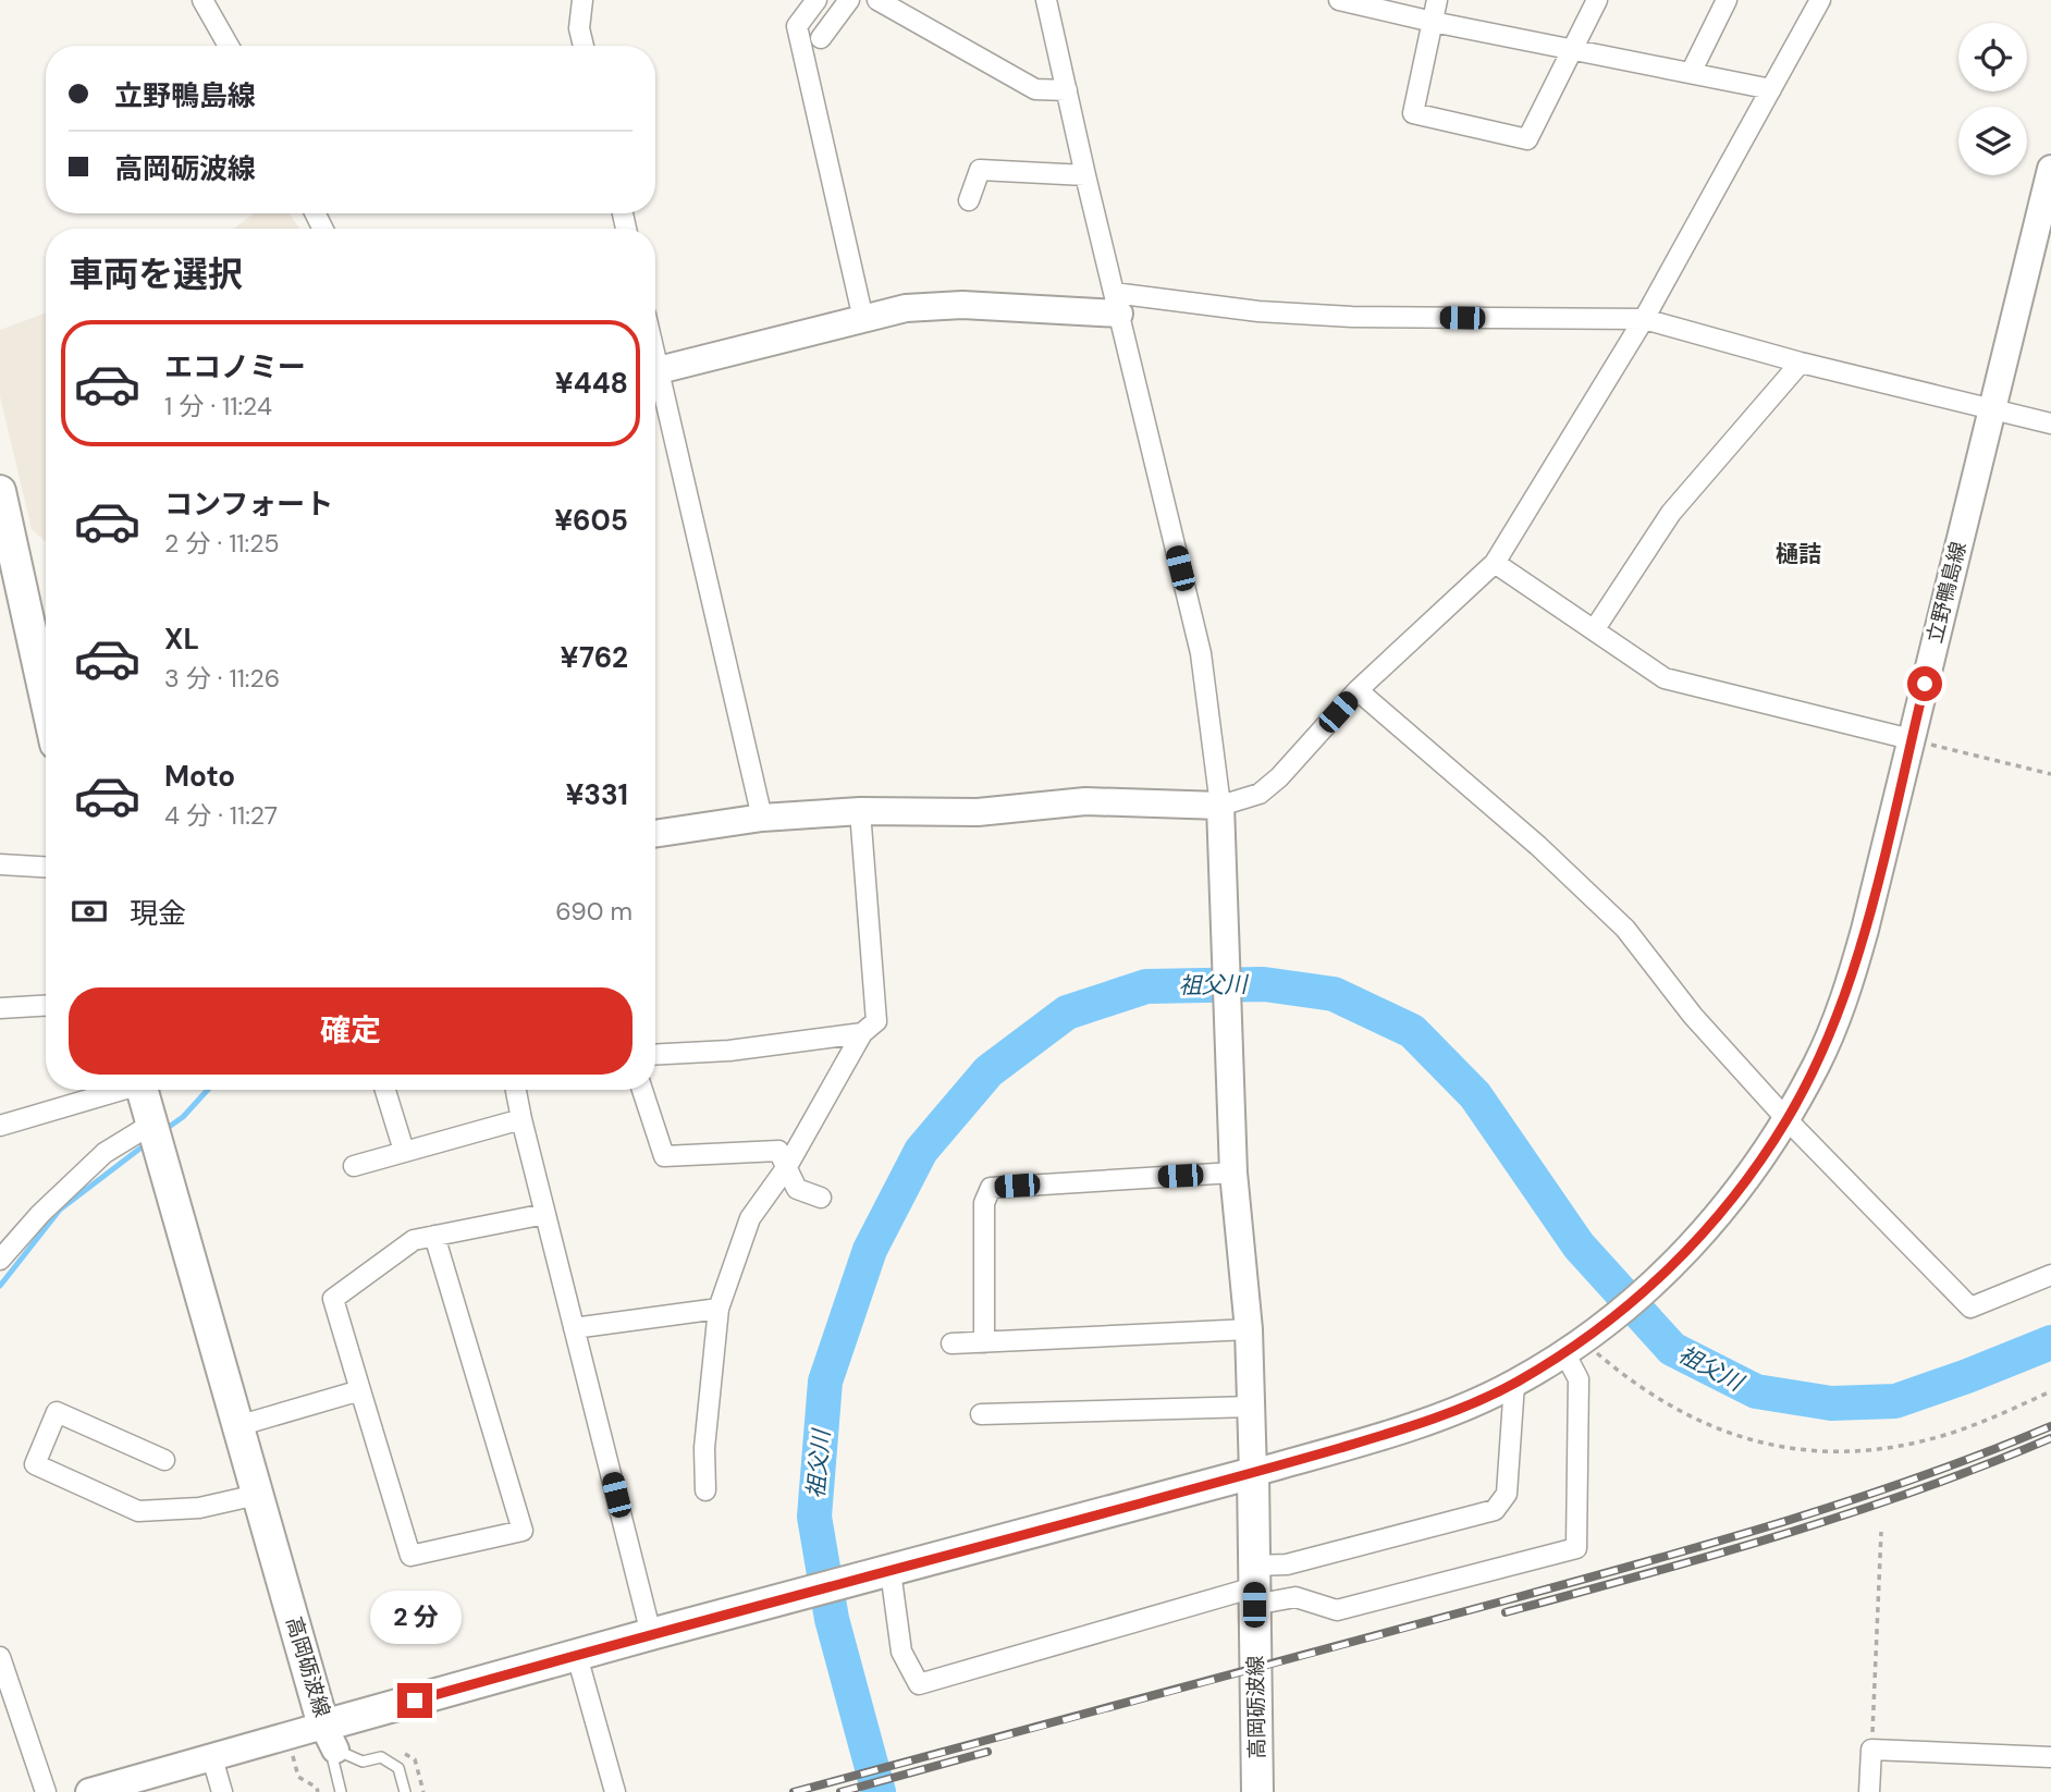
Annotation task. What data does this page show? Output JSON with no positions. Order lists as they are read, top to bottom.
{
  "streets": {
    "main road": ["高岡砺波線"],
    "street": ["立野鴨島線"]
  },
  "crossings": [
    ["立野鴨島線", "高岡砺波線"]
  ],
  "districts": ["樋詰"],
  "water": ["祖父川"],
  "page": {
    "banner": ["立野鴨島線", "高岡砺波線"],
    "heading": "車両を選択",
    "list": [
      {
        "name": "エコノミー",
        "note": "1 分 · 11:24",
        "value": "¥448"
      },
      {
        "name": "コンフォート",
        "note": "2 分 · 11:25",
        "value": "¥605"
      },
      {
        "name": "XL",
        "note": "3 分 · 11:26",
        "value": "¥762"
      },
      {
        "name": "Moto",
        "note": "4 分 · 11:27",
        "value": "¥331"
      }
    ],
    "pay": ["現金", "690 m"],
    "buttons": "確定",
    "bubble": "2 分"
  }
}
